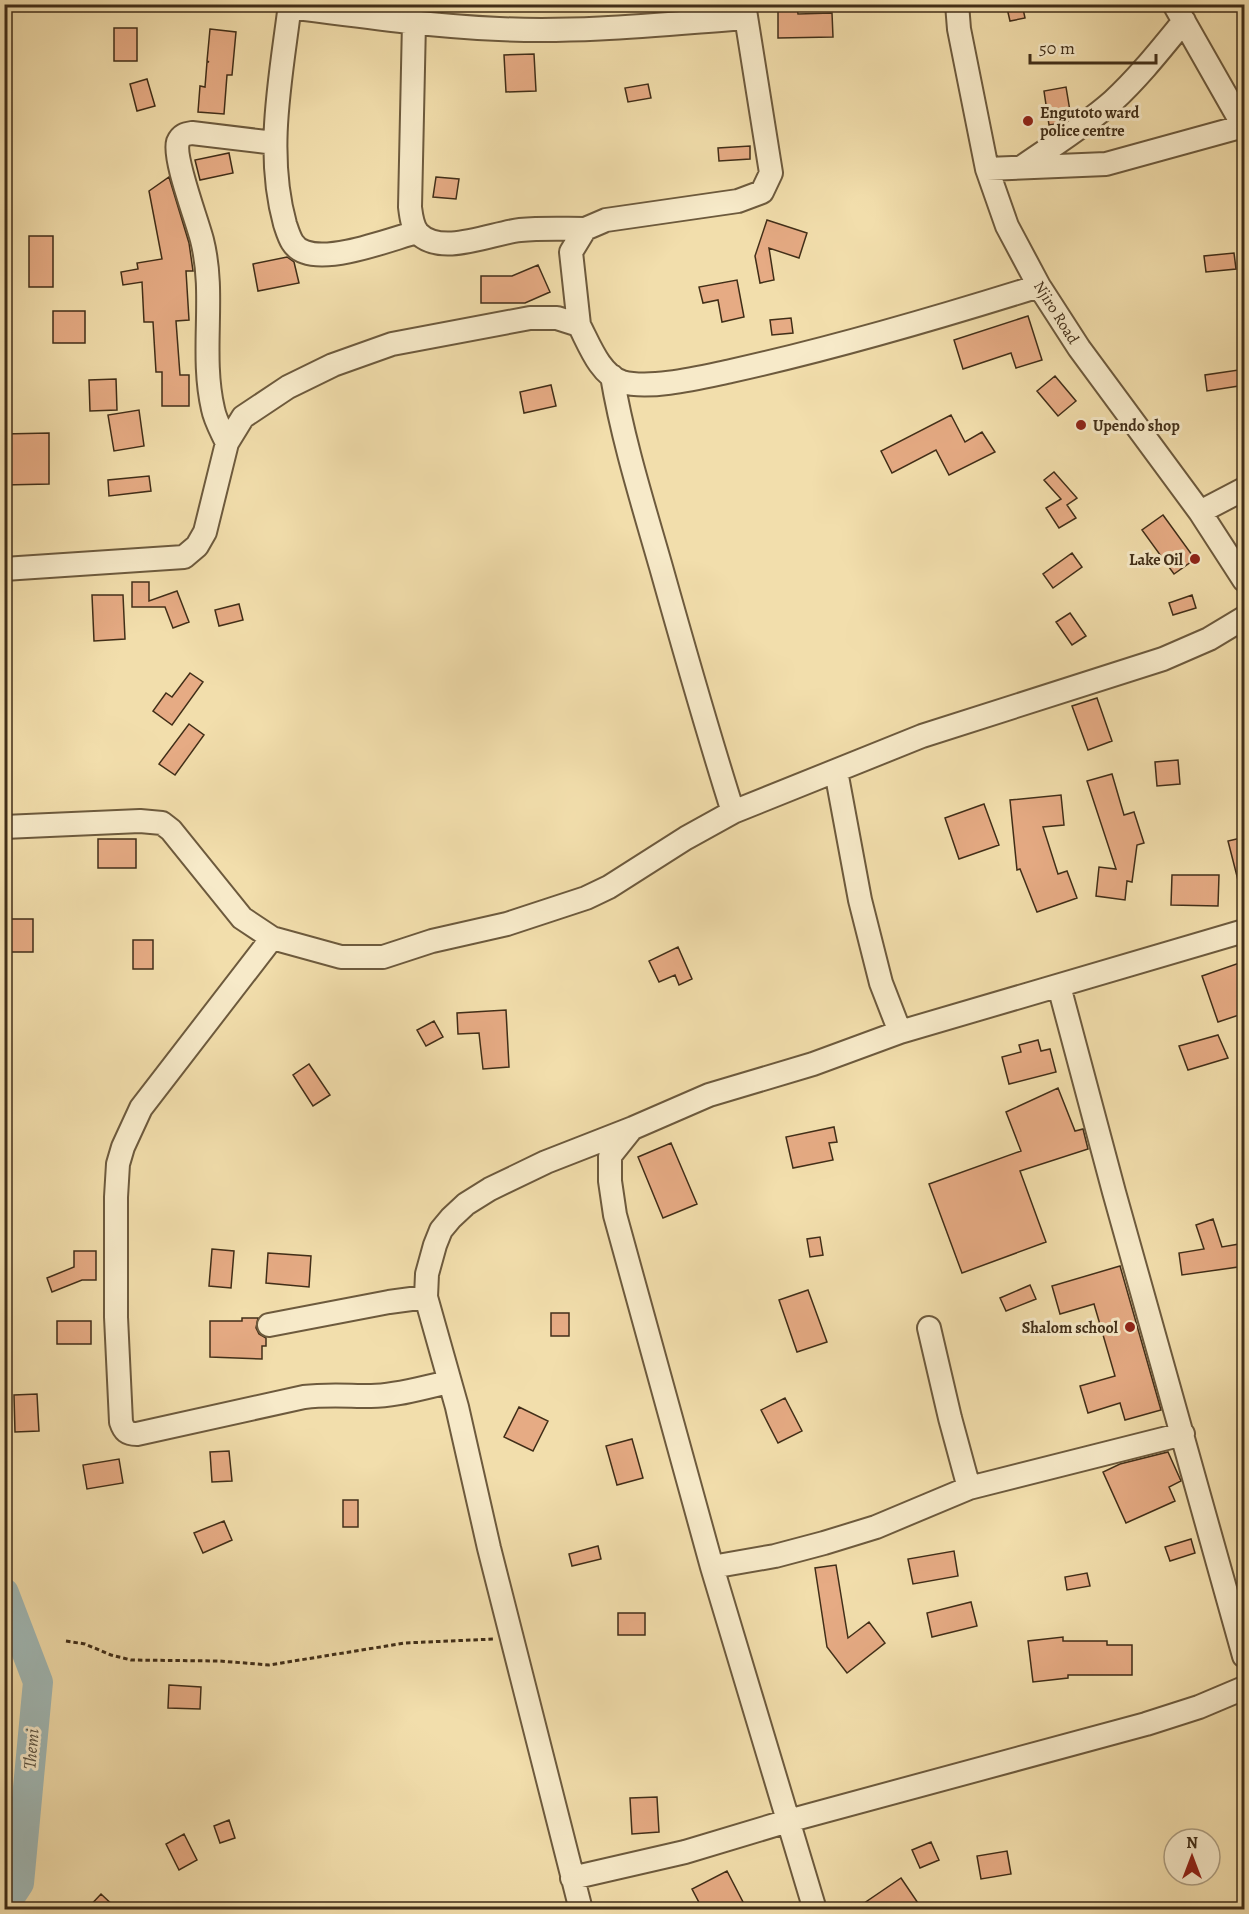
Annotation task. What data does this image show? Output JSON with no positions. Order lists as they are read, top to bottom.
{
  "streets": {
    "street": ["Njiro Road"]
  },
  "water": ["Themi"],
  "places": [
    "Engutoto ward police centre",
    "Upendo shop",
    "Lake Oil",
    "Shalom school"
  ],
  "scale_bar": "50 m",
  "north": "top"
}
